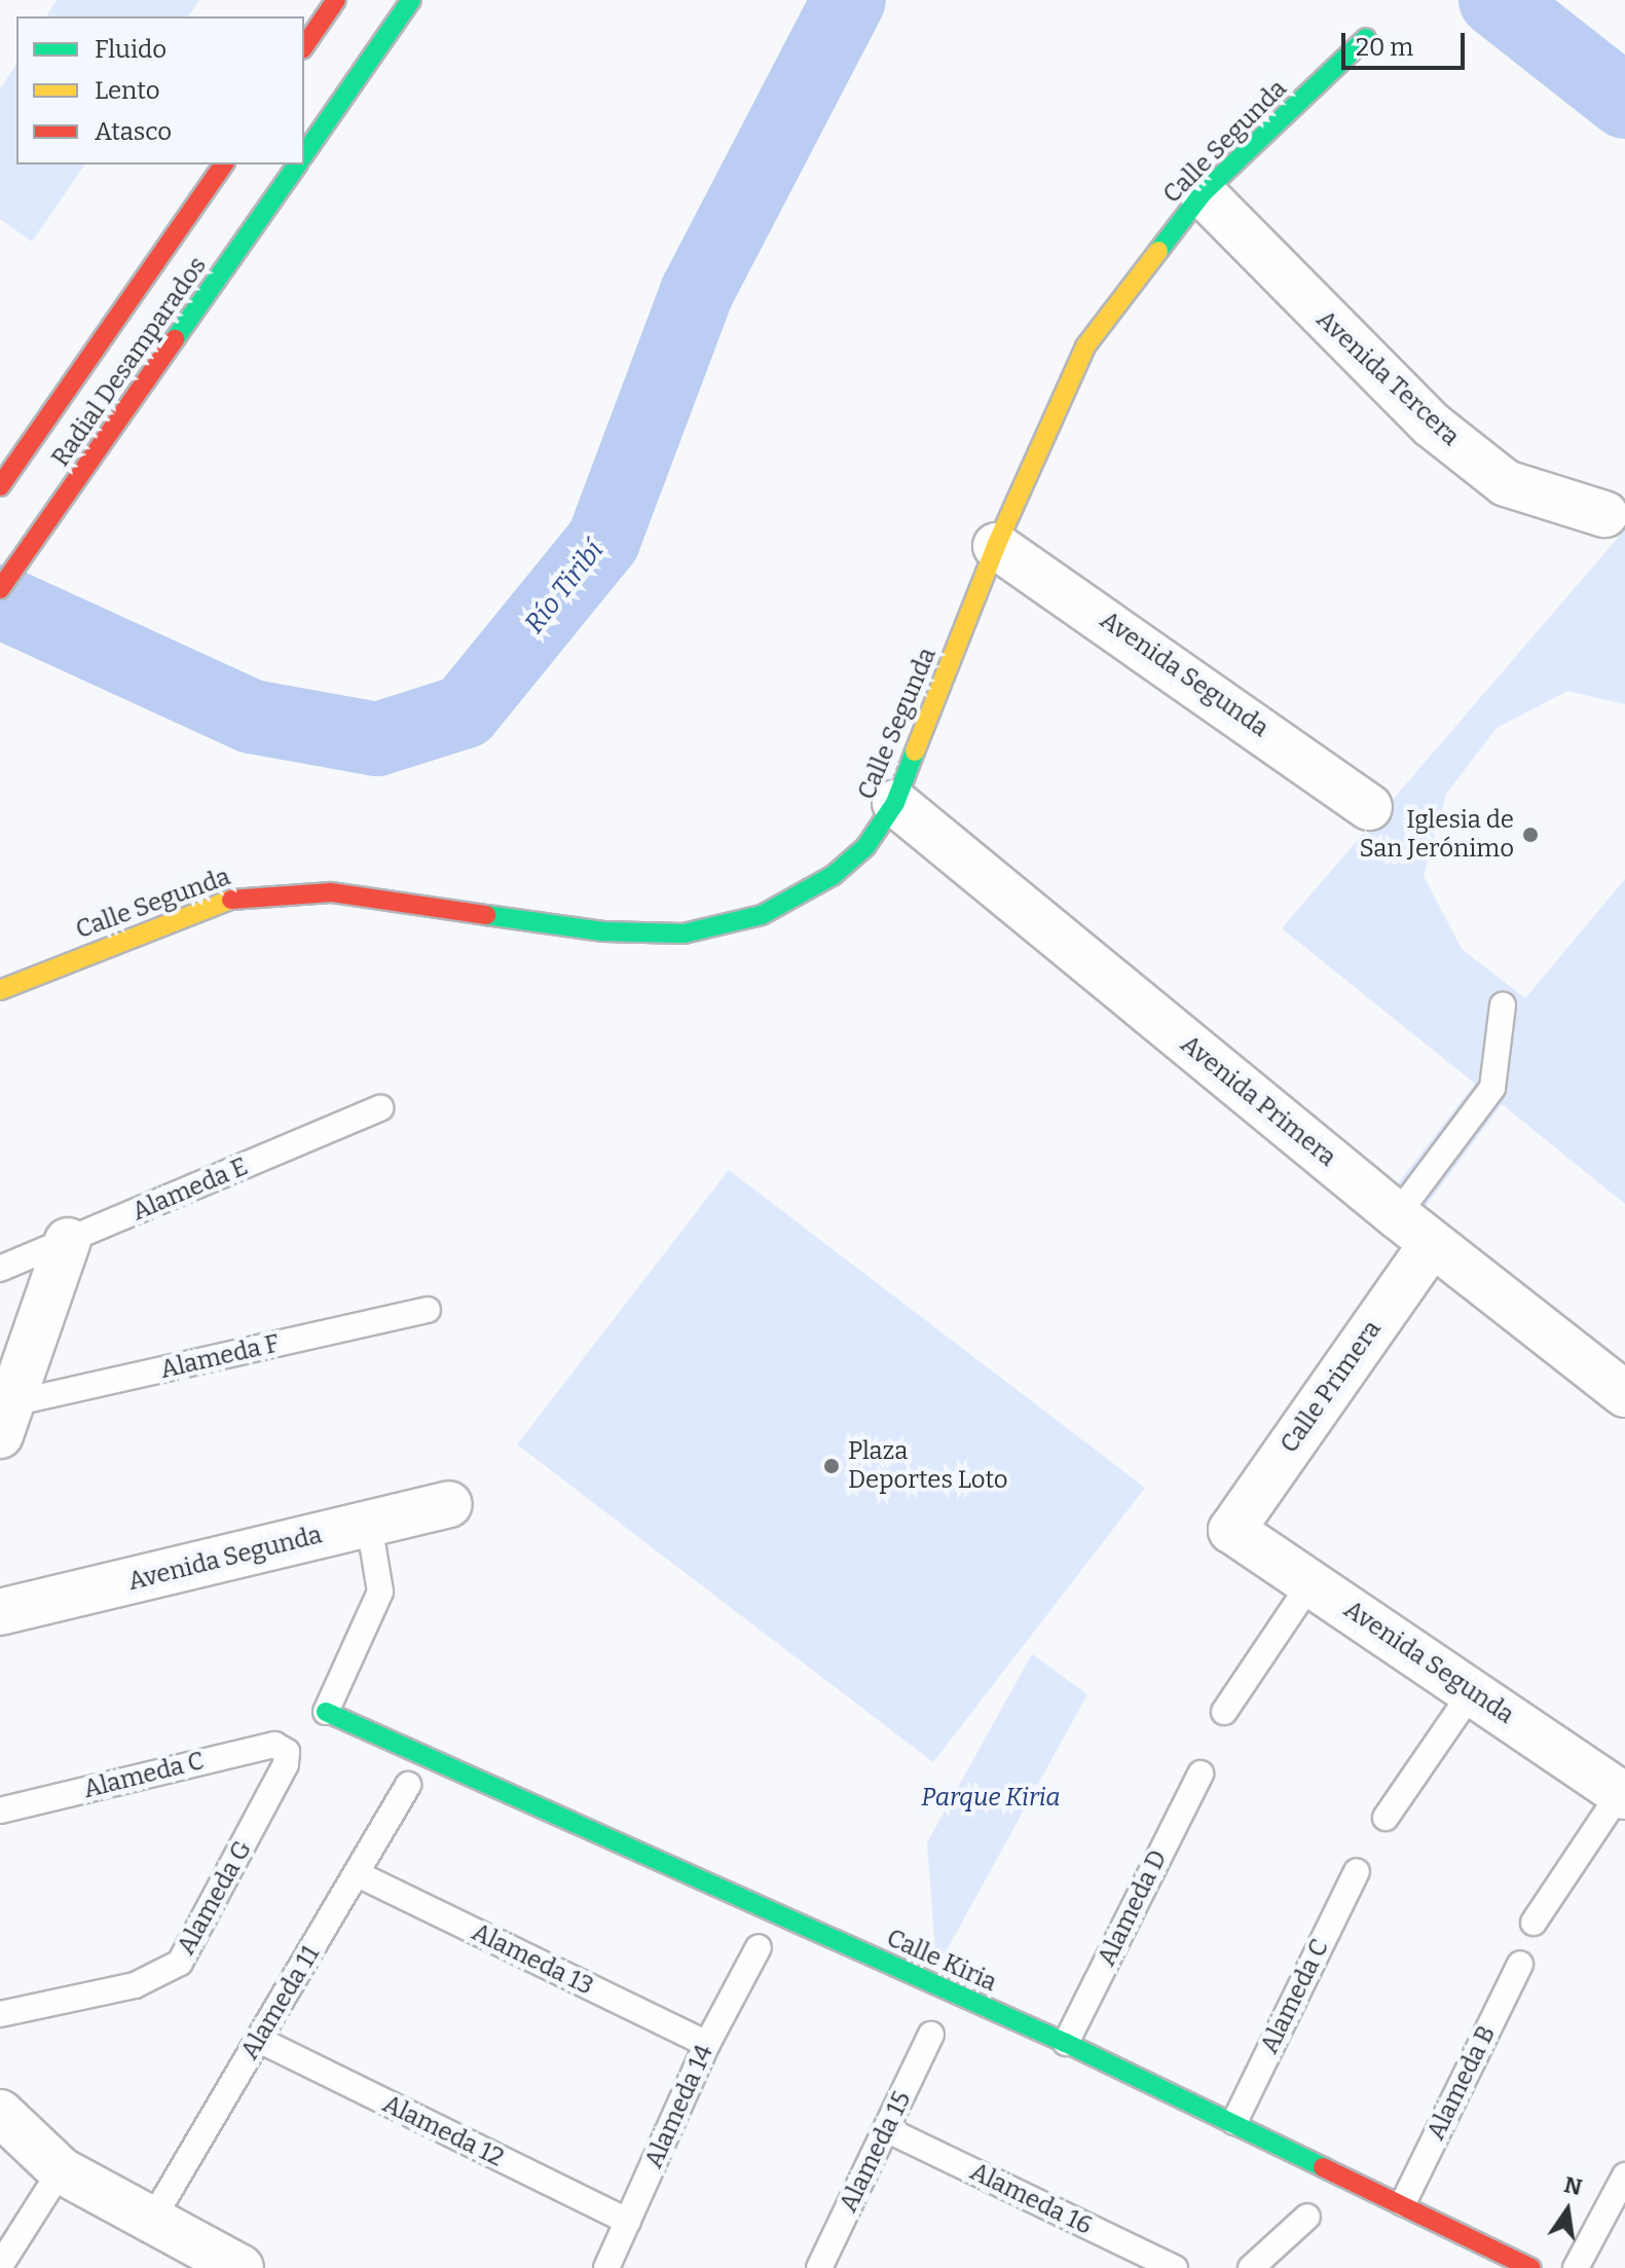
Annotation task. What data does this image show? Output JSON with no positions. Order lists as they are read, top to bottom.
{
  "streets": {
    "street": [
      "Calle Segunda",
      "Radial Desamparados",
      "Avenida Tercera",
      "Avenida Segunda",
      "Avenida Primera",
      "Calle Primera",
      "Calle Kiria"
    ],
    "lane": [
      "Alameda E",
      "Alameda F",
      "Alameda C",
      "Alameda G",
      "Alameda D",
      "Alameda 13",
      "Alameda 11",
      "Alameda B",
      "Alameda 14",
      "Alameda 12",
      "Alameda 15",
      "Alameda 16"
    ]
  },
  "crossings": [
    ["Calle Segunda", "Avenida Tercera"],
    ["Calle Segunda", "Avenida Segunda"],
    ["Calle Segunda", "Avenida Primera"],
    ["Avenida Segunda", "Calle Primera"],
    ["Avenida Primera", "Calle Primera"],
    ["Alameda C", "Alameda G"],
    ["Alameda C", "Calle Kiria"],
    ["Alameda D", "Calle Kiria"],
    ["Alameda 13", "Alameda 11"],
    ["Alameda 13", "Alameda 14"],
    ["Calle Kiria", "Alameda B"],
    ["Alameda 11", "Alameda 12"],
    ["Alameda 14", "Alameda 12"],
    ["Alameda 15", "Alameda 16"]
  ],
  "water": ["Río Tiribí"],
  "parks": ["Parque Kiria"],
  "places": ["Iglesia de San Jerónimo", "Plaza Deportes Loto"],
  "legend": ["Fluido", "Lento", "Atasco"],
  "scale_bar": "20 m",
  "north": "top"
}
